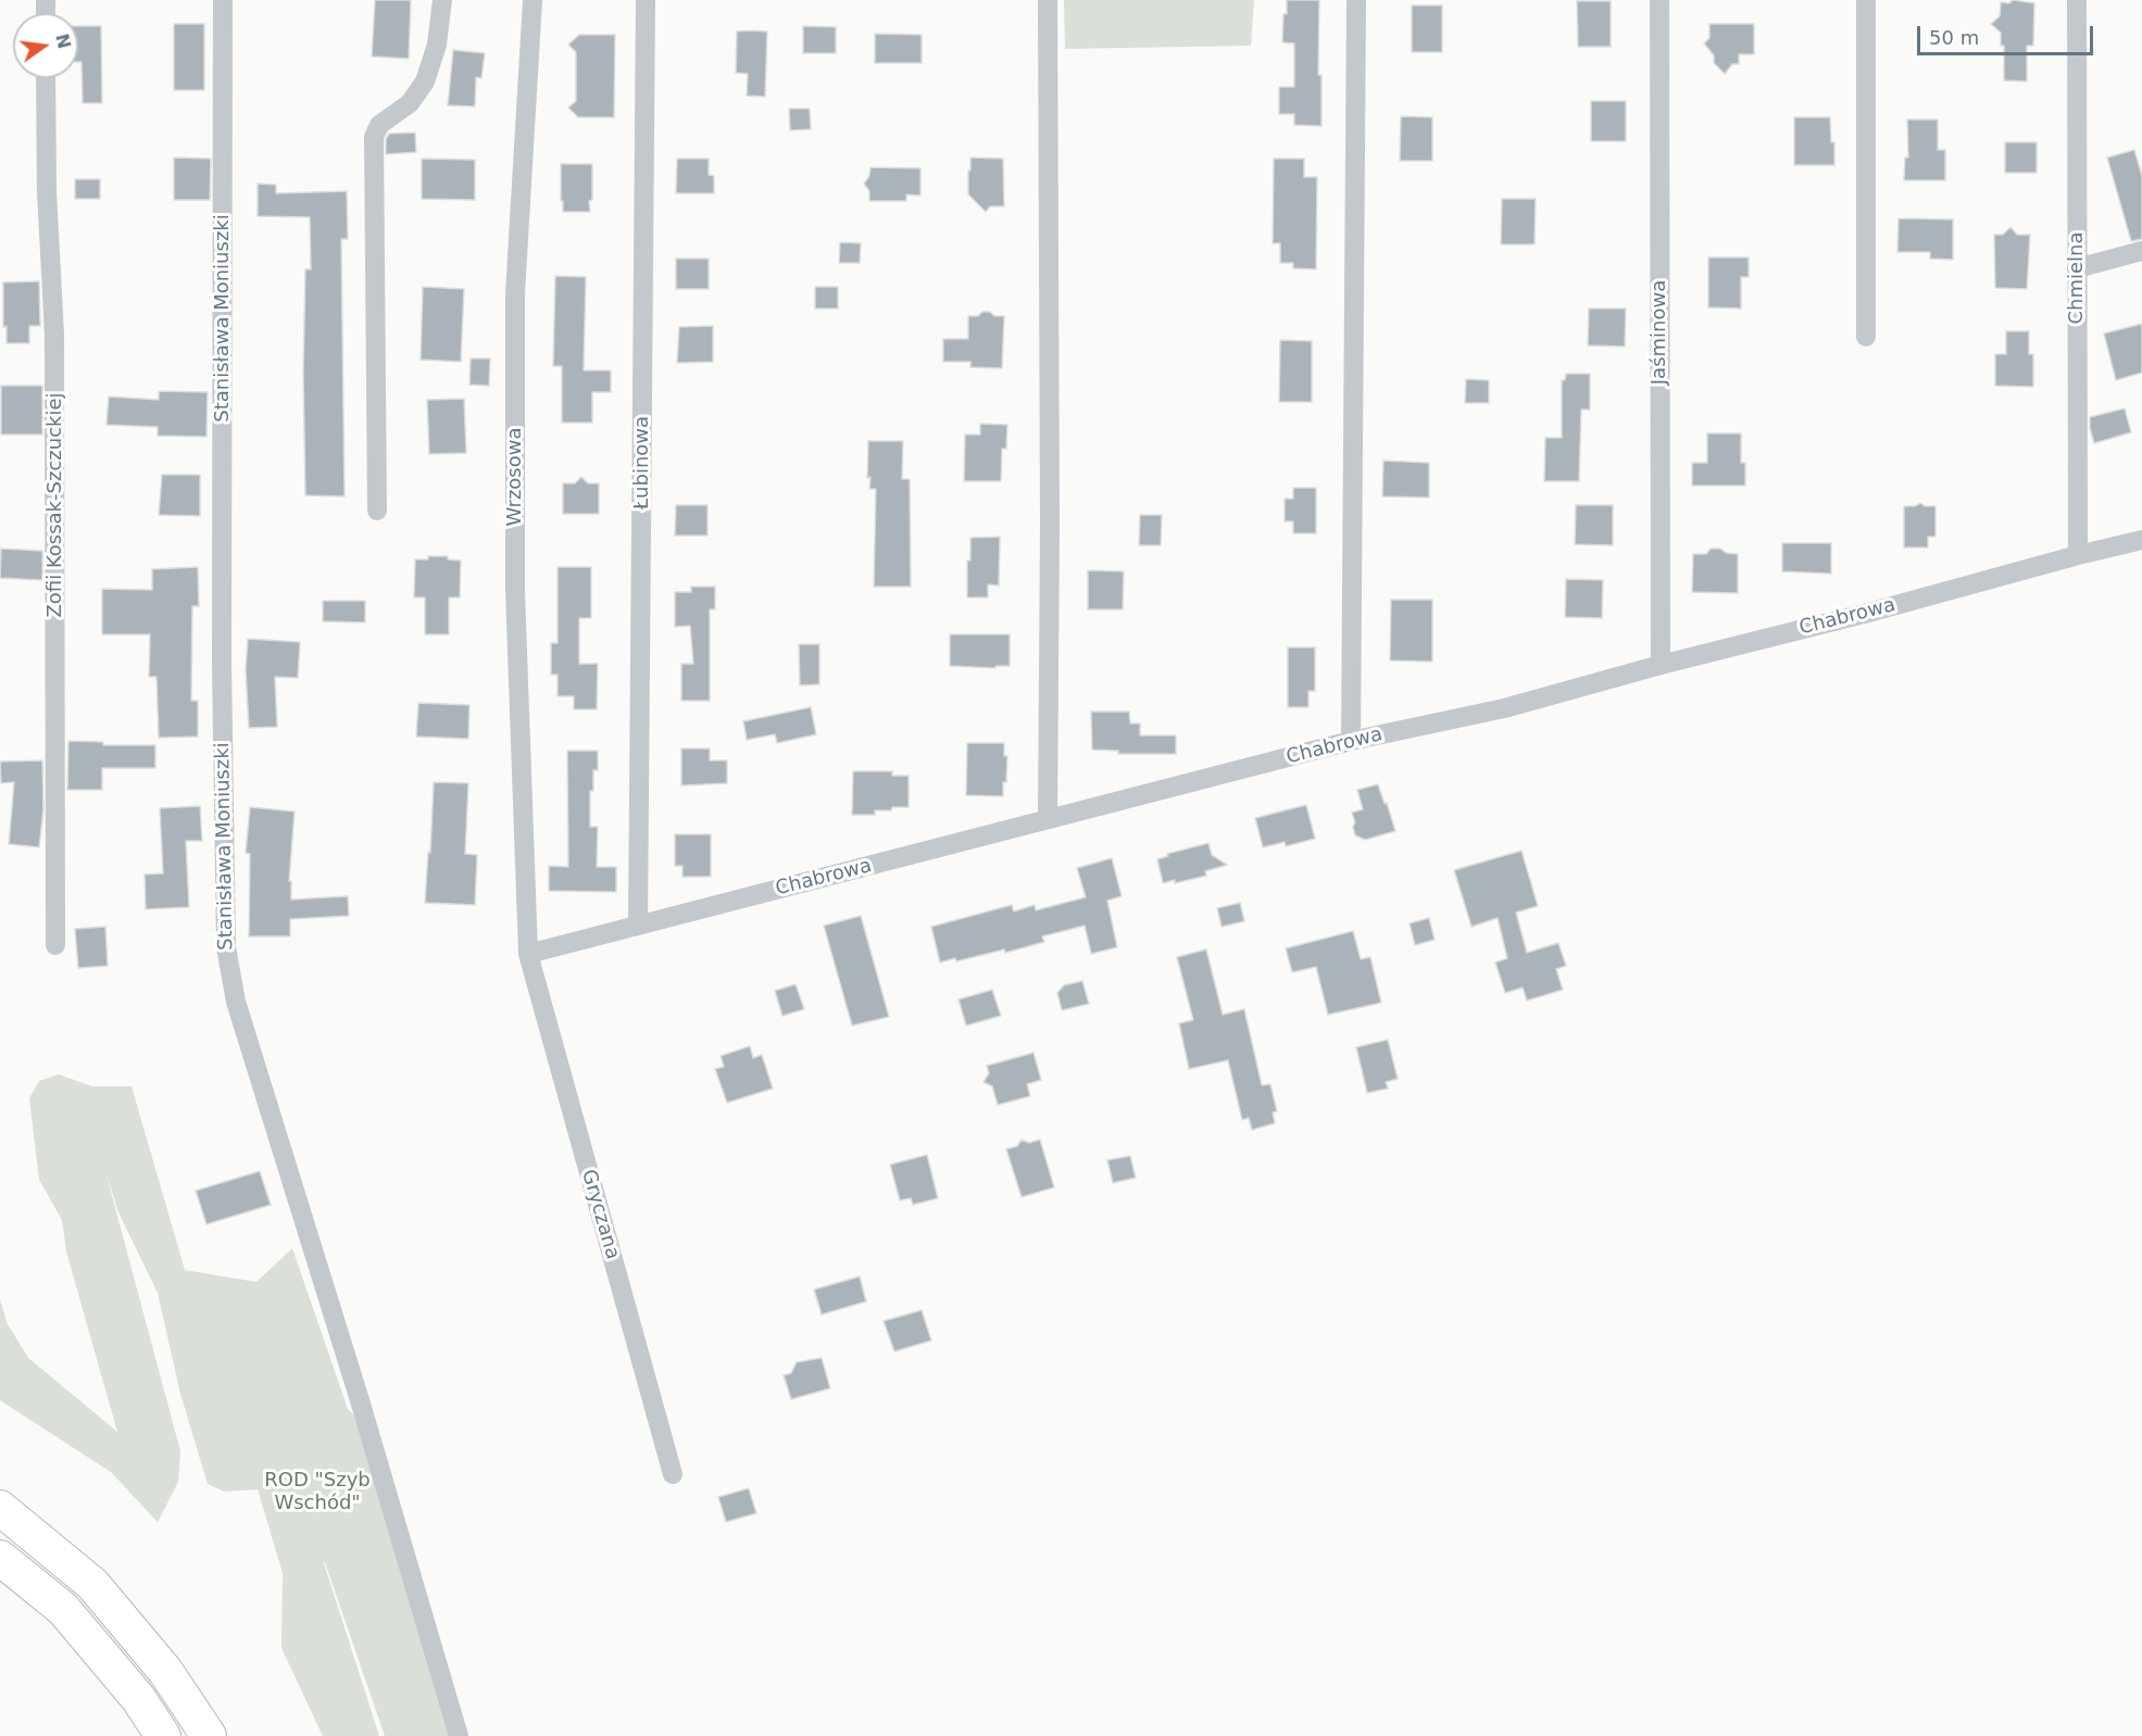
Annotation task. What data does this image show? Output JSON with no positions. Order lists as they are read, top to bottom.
{
  "streets": {
    "street": [
      "Chmielna",
      "Stanisława Moniuszki",
      "Jaśminowa",
      "Łubinowa",
      "Wrzosowa",
      "Zofii Kossak-Szczuckiej",
      "Chabrowa",
      "Gryczana"
    ]
  },
  "crossings": [
    ["Chmielna", "Chabrowa"],
    ["Jaśminowa", "Chabrowa"],
    ["Łubinowa", "Chabrowa"],
    ["Wrzosowa", "Chabrowa"],
    ["Wrzosowa", "Gryczana"],
    ["Chabrowa", "Gryczana"]
  ],
  "parks": ["ROD \"Szyb Wschód\""],
  "scale_bar": "50 m",
  "north": "right"
}
